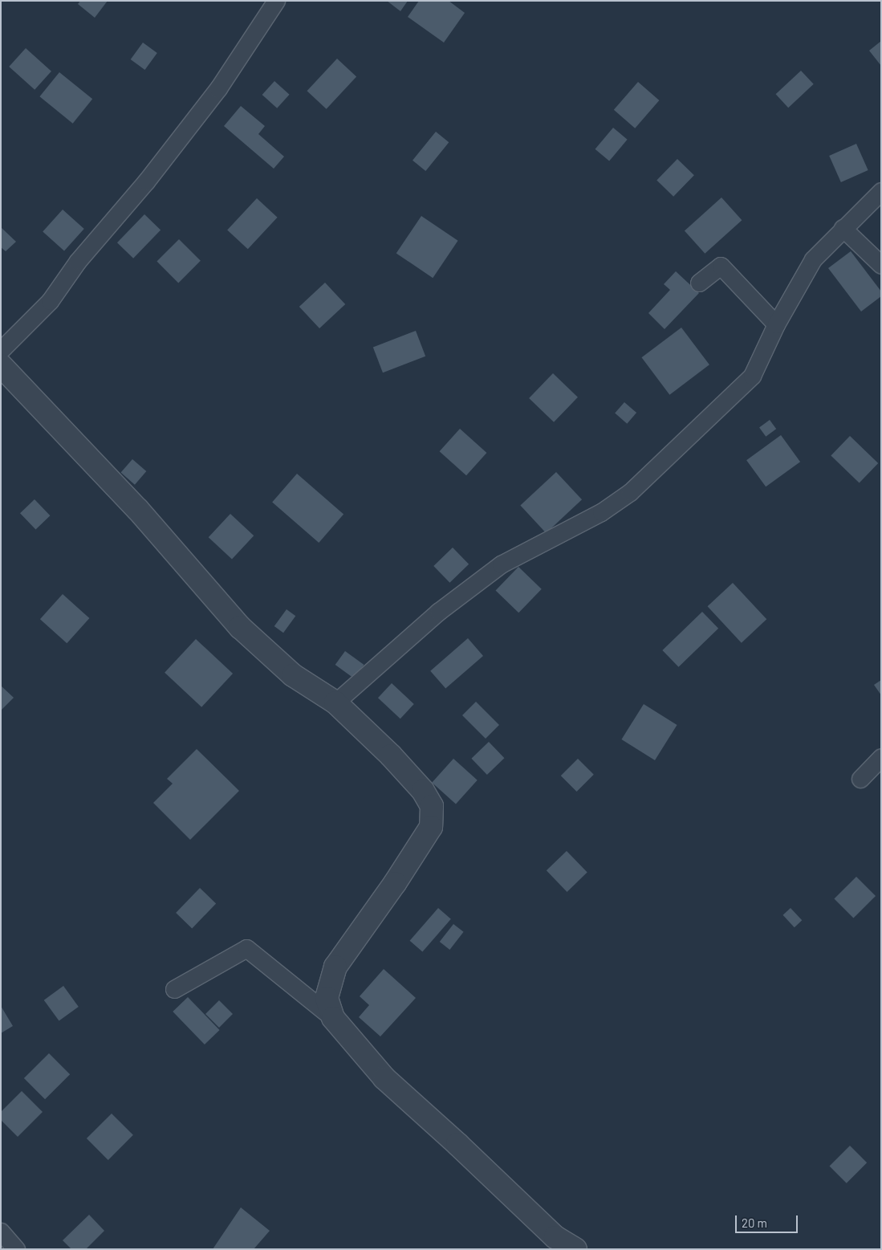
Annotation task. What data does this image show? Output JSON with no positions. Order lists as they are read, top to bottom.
{
  "scale_bar": "20 m"
}
